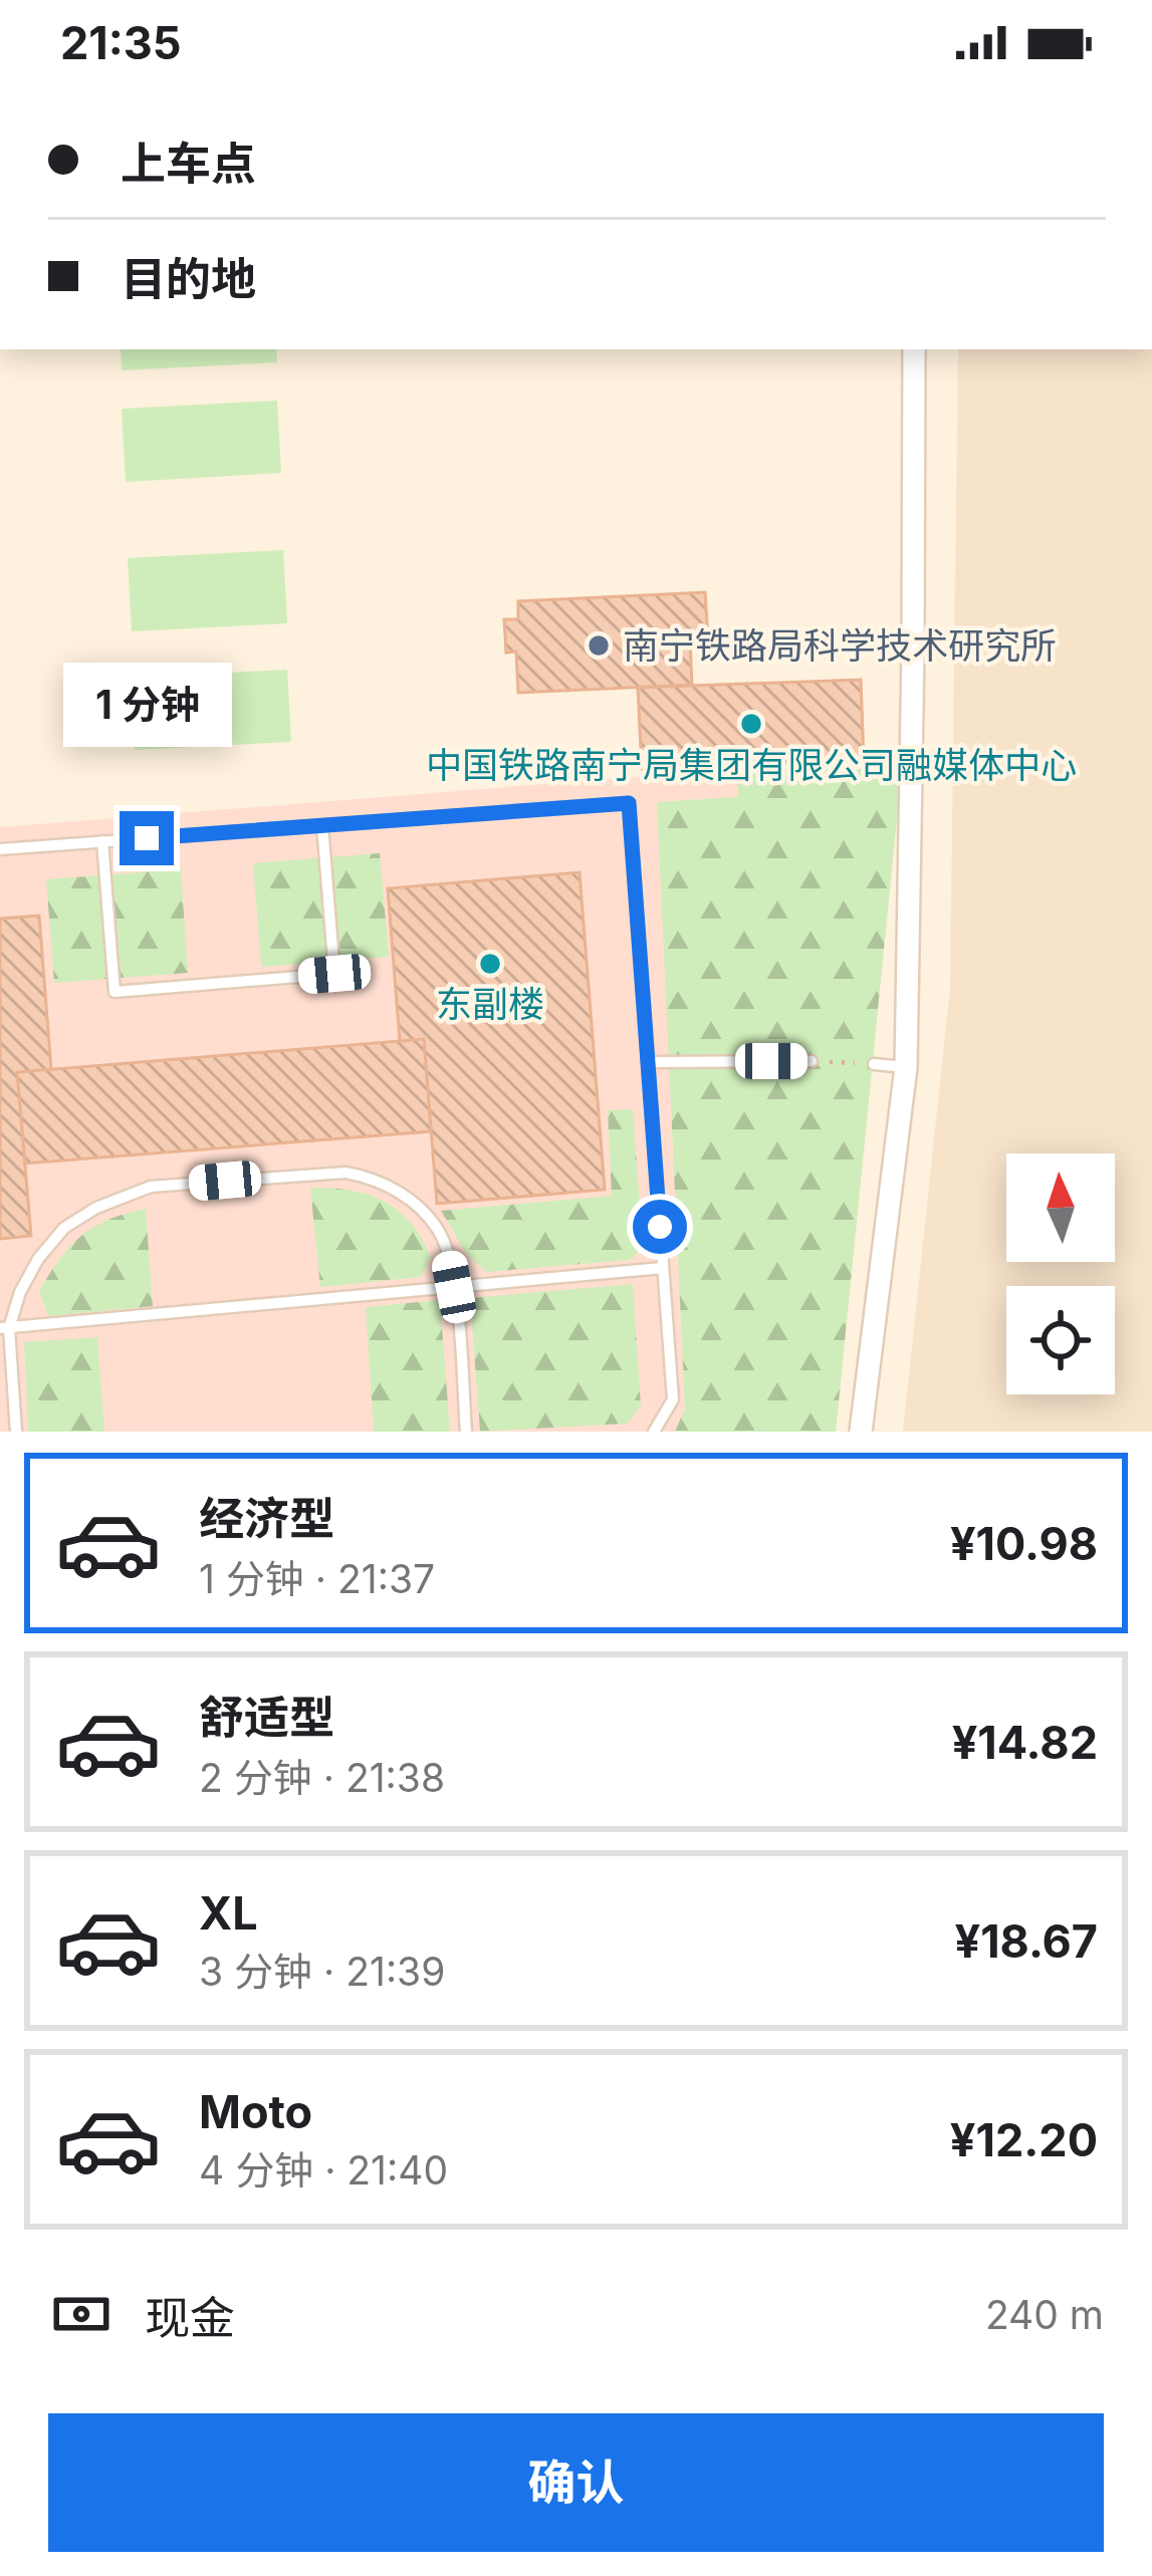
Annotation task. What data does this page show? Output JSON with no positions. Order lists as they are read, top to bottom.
{
  "places": ["南宁铁路局科学技术研究所", "中国铁路南宁局集团有限公司融媒体中心", "东副楼"],
  "north": "top",
  "page": {
    "status": "21:35",
    "banner": ["上车点", "目的地"],
    "bubble": "1 分钟",
    "list": [
      {
        "name": "经济型",
        "note": "1 分钟 · 21:37",
        "value": "¥10.98"
      },
      {
        "name": "舒适型",
        "note": "2 分钟 · 21:38",
        "value": "¥14.82"
      },
      {
        "name": "XL",
        "note": "3 分钟 · 21:39",
        "value": "¥18.67"
      },
      {
        "name": "Moto",
        "note": "4 分钟 · 21:40",
        "value": "¥12.20"
      }
    ],
    "pay": ["现金", "240 m"],
    "buttons": "确认"
  }
}
